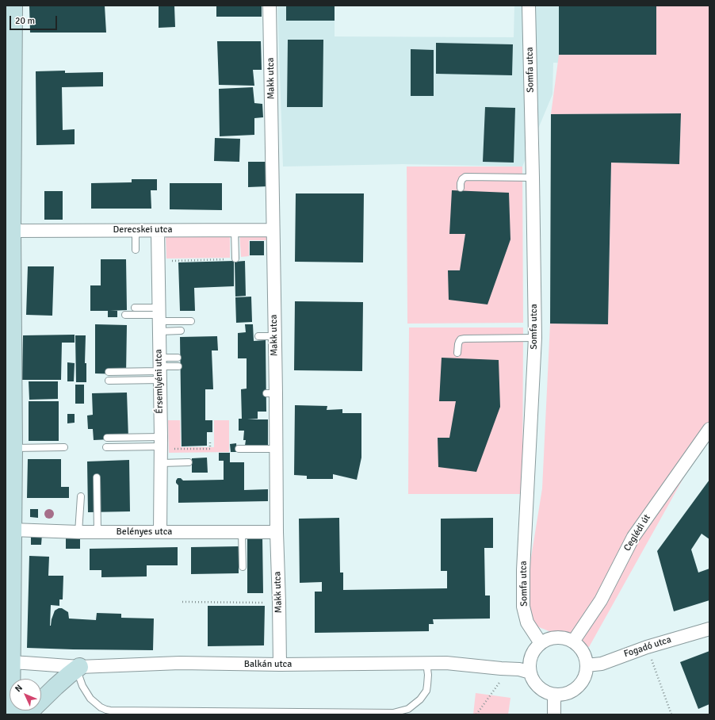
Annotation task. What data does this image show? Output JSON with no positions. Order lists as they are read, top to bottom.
{
  "streets": {
    "street": [
      "Somfa utca",
      "Makk utca",
      "Derecskei utca",
      "Érsemlyéni utca",
      "Belényes utca",
      "Ceglédi út",
      "Fogadó utca",
      "Balkán utca"
    ]
  },
  "crossings": [
    ["Somfa utca", "Ceglédi út"],
    ["Somfa utca", "Fogadó utca"],
    ["Somfa utca", "Balkán utca"],
    ["Makk utca", "Derecskei utca"],
    ["Makk utca", "Belényes utca"],
    ["Makk utca", "Balkán utca"],
    ["Derecskei utca", "Érsemlyéni utca"],
    ["Érsemlyéni utca", "Belényes utca"],
    ["Ceglédi út", "Fogadó utca"],
    ["Ceglédi út", "Balkán utca"],
    ["Fogadó utca", "Balkán utca"]
  ],
  "scale_bar": "20 m",
  "north": "top left"
}
